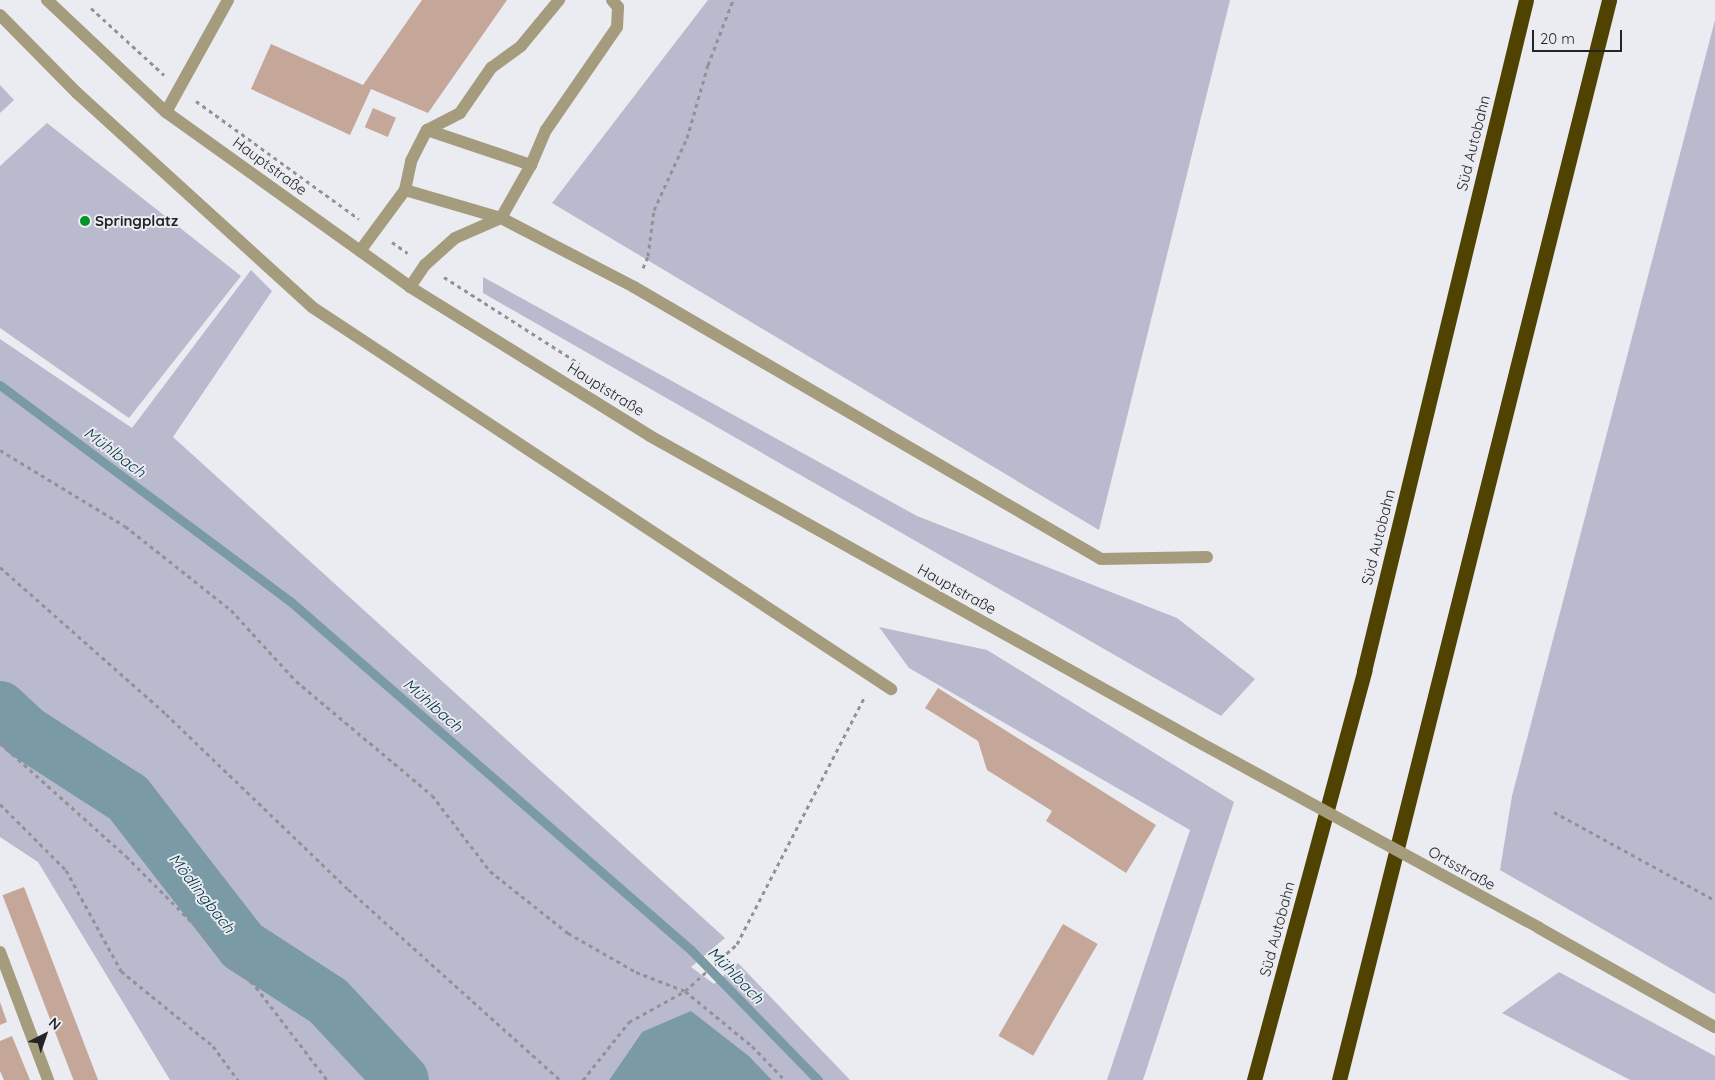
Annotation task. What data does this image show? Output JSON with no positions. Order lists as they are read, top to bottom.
{
  "streets": {
    "highway": ["Süd Autobahn"],
    "street": ["Hauptstraße", "Ortsstraße"]
  },
  "crossings": [
    ["Hauptstraße", "Ortsstraße"]
  ],
  "water": ["Mühlbach", "Mödlingbach"],
  "places": ["Springplatz"],
  "scale_bar": "20 m",
  "north": "top right"
}
